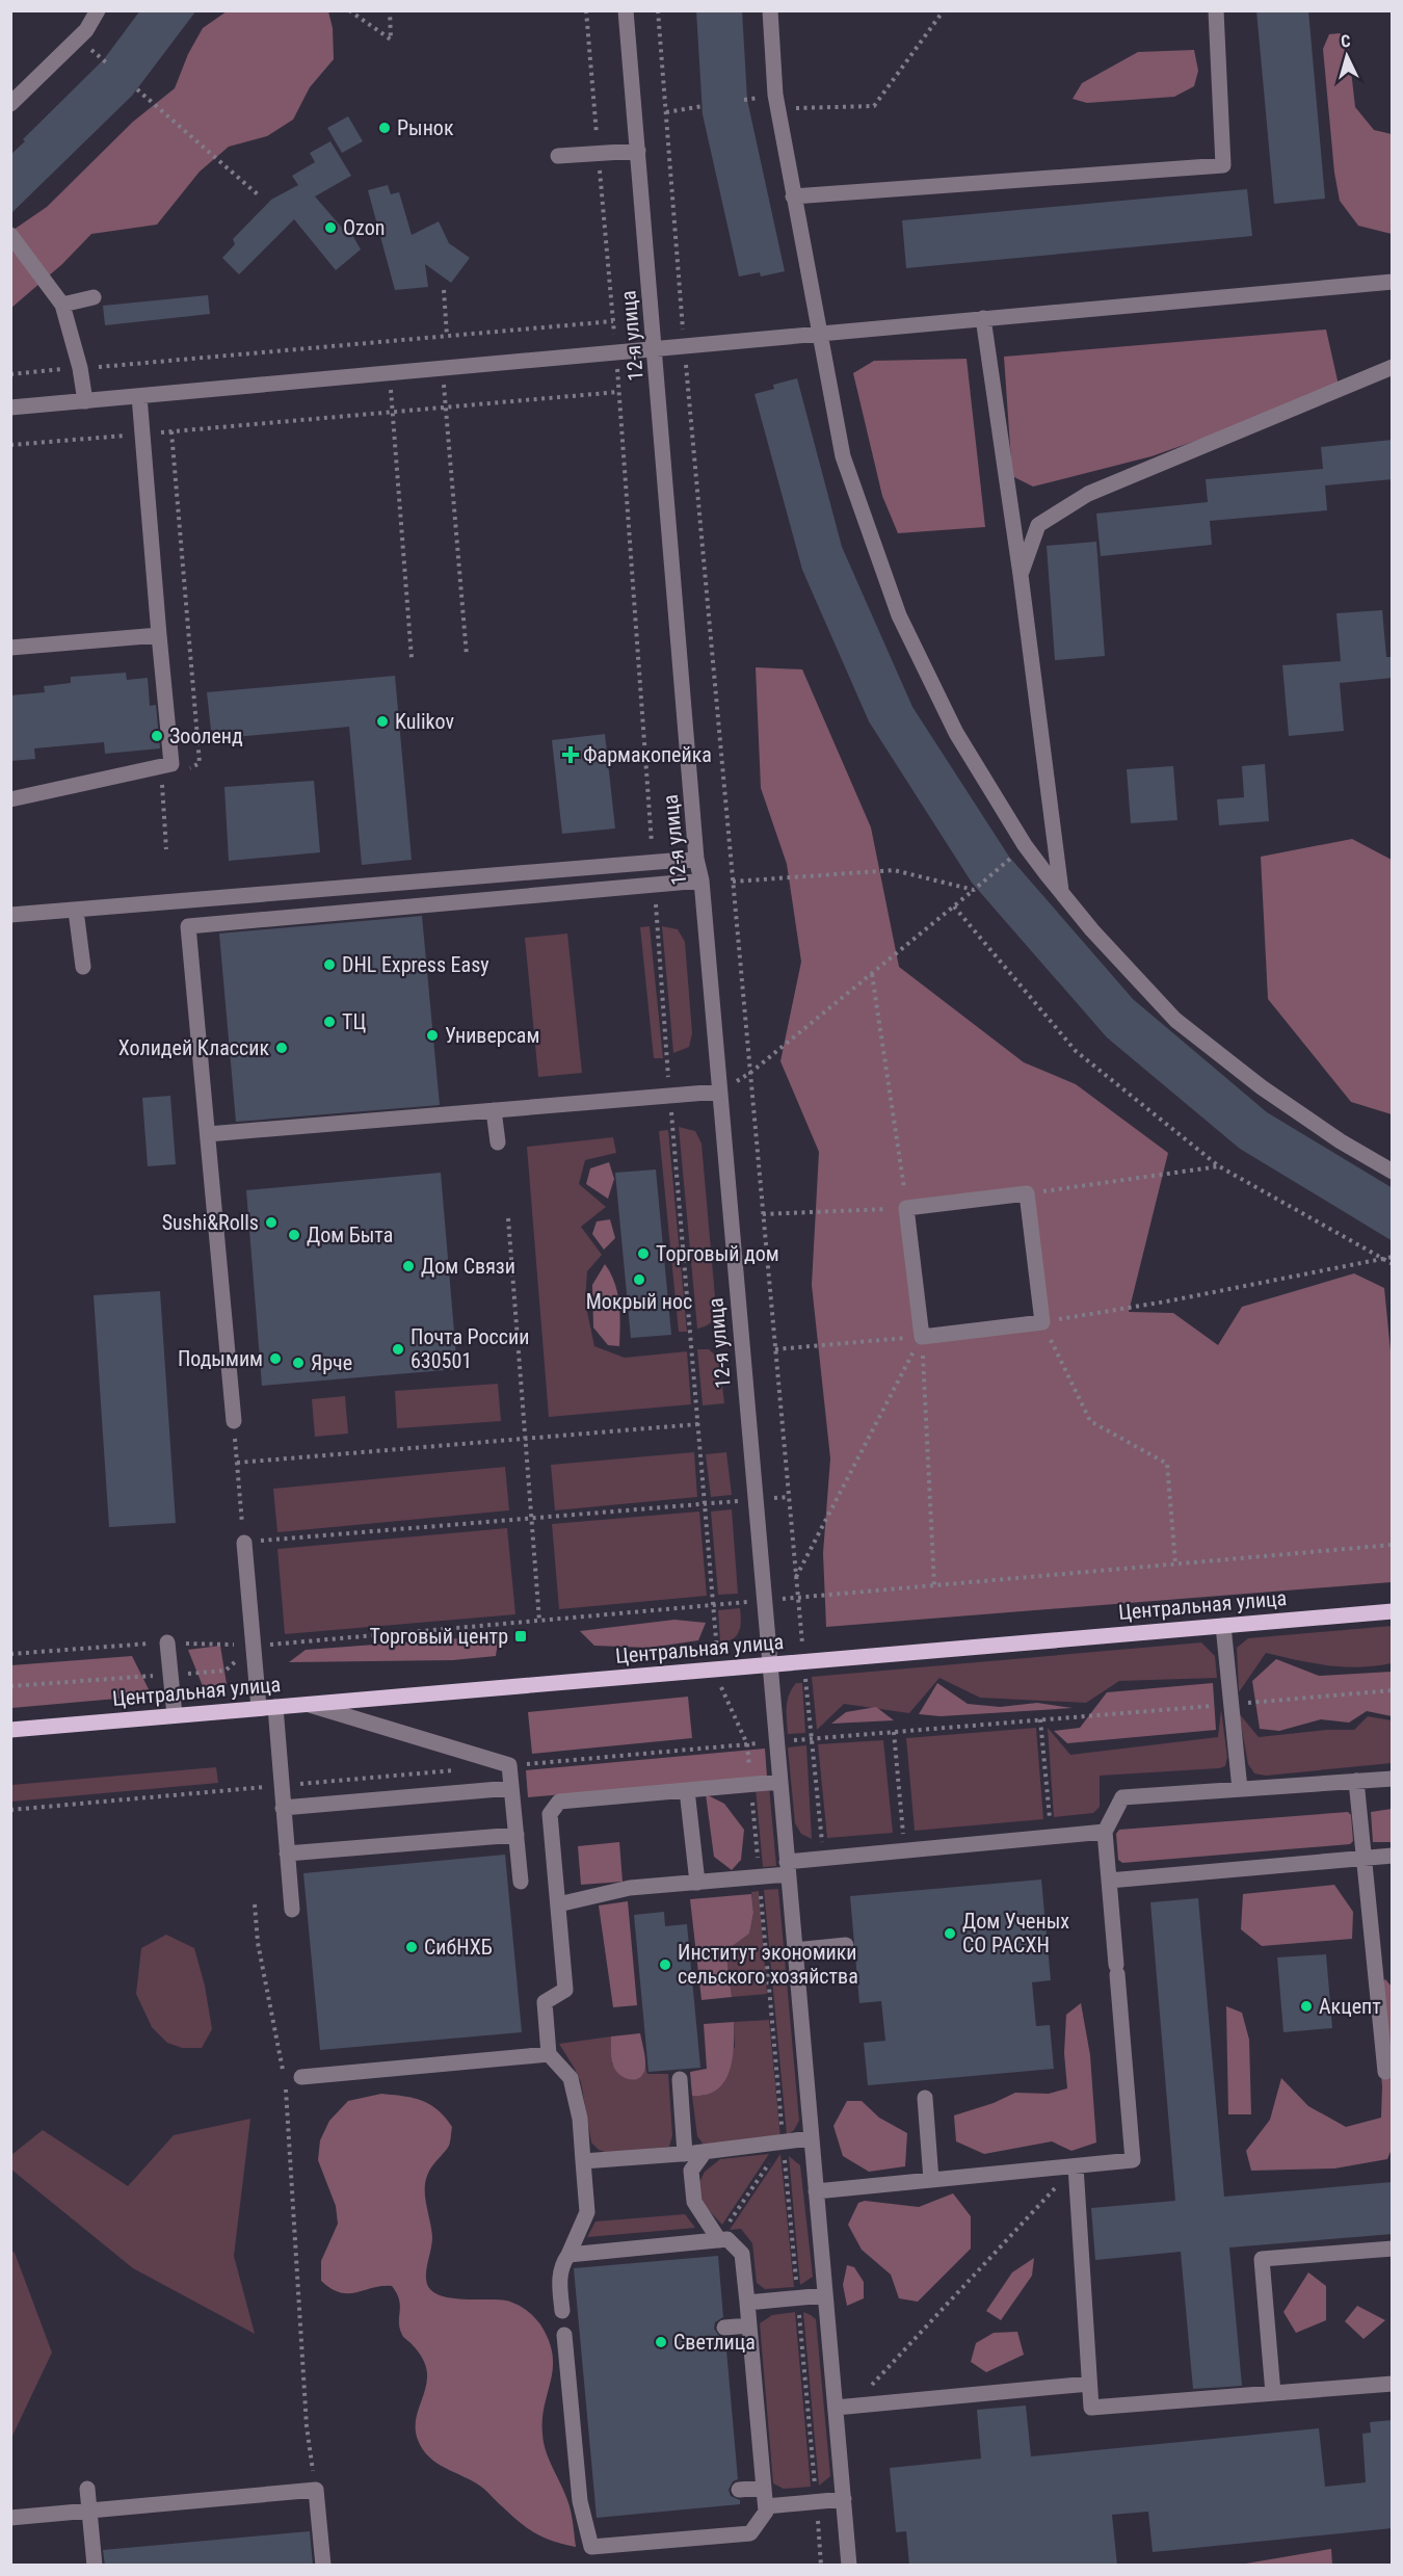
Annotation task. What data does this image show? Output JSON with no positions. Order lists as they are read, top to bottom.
{
  "streets": {
    "main road": ["Центральная улица"],
    "street": ["12-я улица"]
  },
  "crossings": [
    ["12-я улица", "Центральная улица"]
  ],
  "places": {
    "other": [
      "Рынок",
      "Ozon",
      "Kulikov",
      "Зооленд",
      "DHL Express Easy",
      "ТЦ",
      "Универсам",
      "Холидей Классик",
      "Sushi&Rolls",
      "Дом Быта",
      "Торговый дом",
      "Дом Связи",
      "Мокрый нос",
      "Почта России 630501",
      "Подымим",
      "Ярче",
      "Дом Ученых СО РАСХН",
      "СибНХБ",
      "Институт экономики сельского хозяйства",
      "Акцепт",
      "Светлица"
    ],
    "health": ["Фармакопейка"],
    "transit": ["Торговый центр"]
  },
  "north": "top"
}
